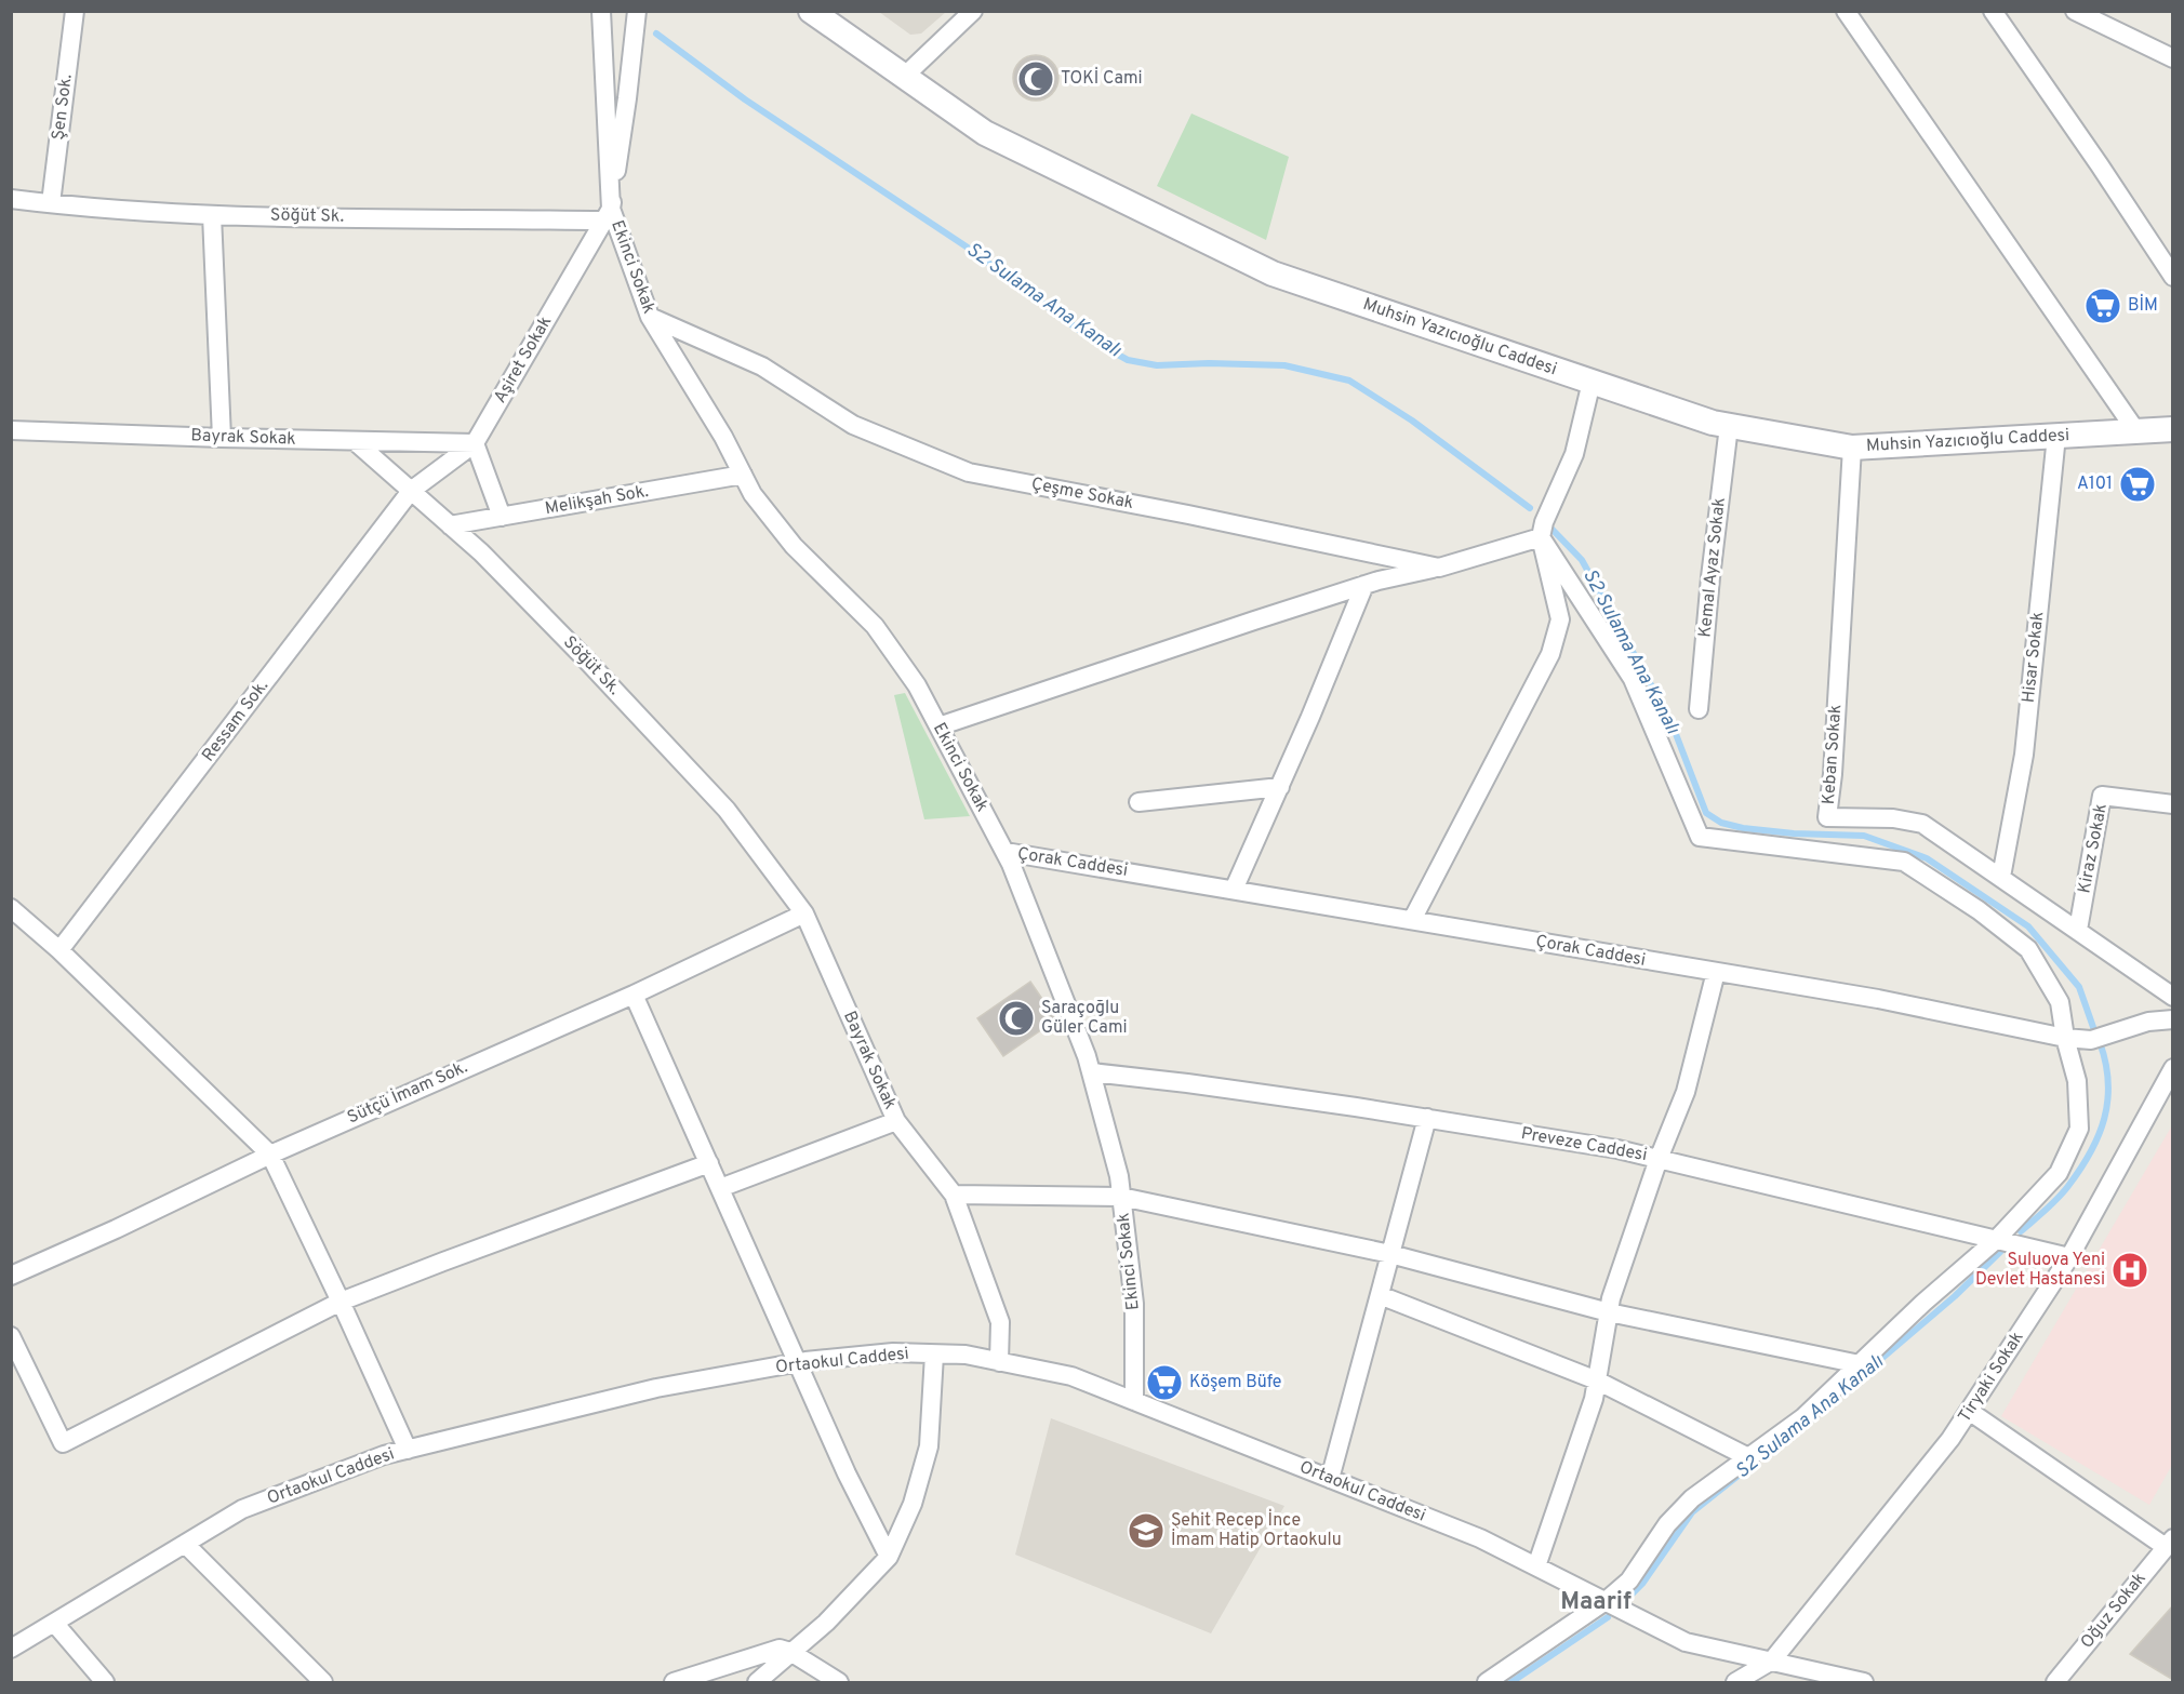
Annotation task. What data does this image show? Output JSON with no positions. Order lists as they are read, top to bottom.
{
  "streets": {
    "main road": ["Muhsin Yazıcıoğlu Caddesi"],
    "street": [
      "Şen Sok.",
      "Söğüt Sk.",
      "Ekinci Sokak",
      "Aşiret Sokak",
      "Bayrak Sokak",
      "Çeşme Sokak",
      "Melikşah Sok.",
      "Kemal Ayaz Sokak",
      "Hisar Sokak",
      "Ressam Sok.",
      "Keban Sokak",
      "Kiraz Sokak",
      "Çorak Caddesi",
      "Sütçü İmam Sok.",
      "Preveze Caddesi",
      "Ortaokul Caddesi",
      "Tiryaki Sokak",
      "Oğuz Sokak"
    ]
  },
  "crossings": [
    ["Şen Sok.", "Söğüt Sk."],
    ["Söğüt Sk.", "Ekinci Sokak"],
    ["Söğüt Sk.", "Aşiret Sokak"],
    ["Söğüt Sk.", "Bayrak Sokak"],
    ["Söğüt Sk.", "Melikşah Sok."],
    ["Söğüt Sk.", "Ressam Sok."],
    ["Söğüt Sk.", "Sütçü İmam Sok."],
    ["Ekinci Sokak", "Aşiret Sokak"],
    ["Ekinci Sokak", "Çeşme Sokak"],
    ["Ekinci Sokak", "Melikşah Sok."],
    ["Ekinci Sokak", "Çorak Caddesi"],
    ["Ekinci Sokak", "Preveze Caddesi"],
    ["Ekinci Sokak", "Ortaokul Caddesi"],
    ["Muhsin Yazıcıoğlu Caddesi", "Kemal Ayaz Sokak"],
    ["Muhsin Yazıcıoğlu Caddesi", "Hisar Sokak"],
    ["Muhsin Yazıcıoğlu Caddesi", "Keban Sokak"],
    ["Aşiret Sokak", "Bayrak Sokak"],
    ["Aşiret Sokak", "Ressam Sok."],
    ["Bayrak Sokak", "Sütçü İmam Sok."],
    ["Bayrak Sokak", "Ortaokul Caddesi"],
    ["Hisar Sokak", "Keban Sokak"],
    ["Keban Sokak", "Kiraz Sokak"],
    ["Preveze Caddesi", "Tiryaki Sokak"],
    ["Ortaokul Caddesi", "Tiryaki Sokak"]
  ],
  "districts": ["Maarif"],
  "water": ["S2 Sulama Ana Kanalı"],
  "places": {
    "mosque": ["TOKİ Cami", "Saraçoğlu Güler Cami"],
    "supermarket": ["BİM", "A101", "Köşem Büfe"],
    "hospital": ["Suluova Yeni Devlet Hastanesi"],
    "school or university": ["Şehit Recep İnce İmam Hatip Ortaokulu"]
  }
}
